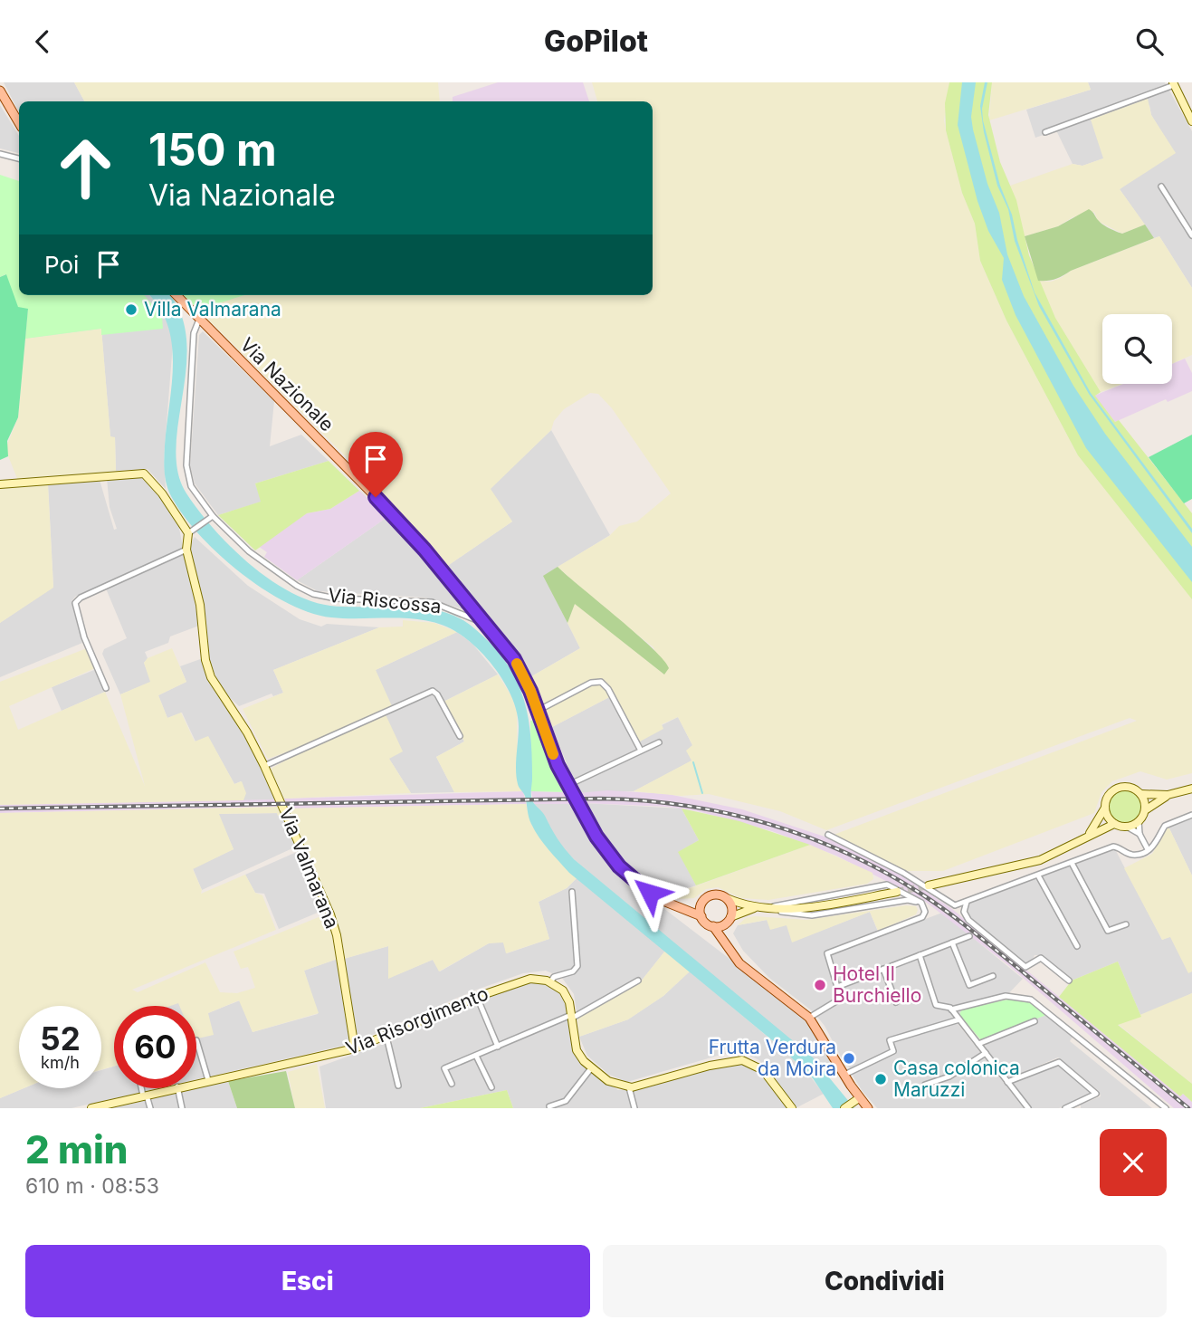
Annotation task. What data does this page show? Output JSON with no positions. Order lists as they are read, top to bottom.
{
  "streets": {
    "main road": ["Via Nazionale"],
    "street": ["Via Riscossa", "Via Valmarana", "Via Risorgimento"]
  },
  "crossings": [
    ["Via Nazionale", "Via Riscossa"],
    ["Via Valmarana", "Via Risorgimento"]
  ],
  "places": [
    "Villa Valmarana",
    "Hotel Il Burchiello",
    "Frutta Verdura da Moira",
    "Casa colonica Maruzzi"
  ],
  "page": {
    "header": "GoPilot",
    "turn": ["150 m", "Via Nazionale"],
    "then": "Poi",
    "speed": "52 km/h",
    "limit": "60",
    "heading": ["2 min", "610 m · 08:53"],
    "buttons": ["Esci", "Condividi"]
  }
}
